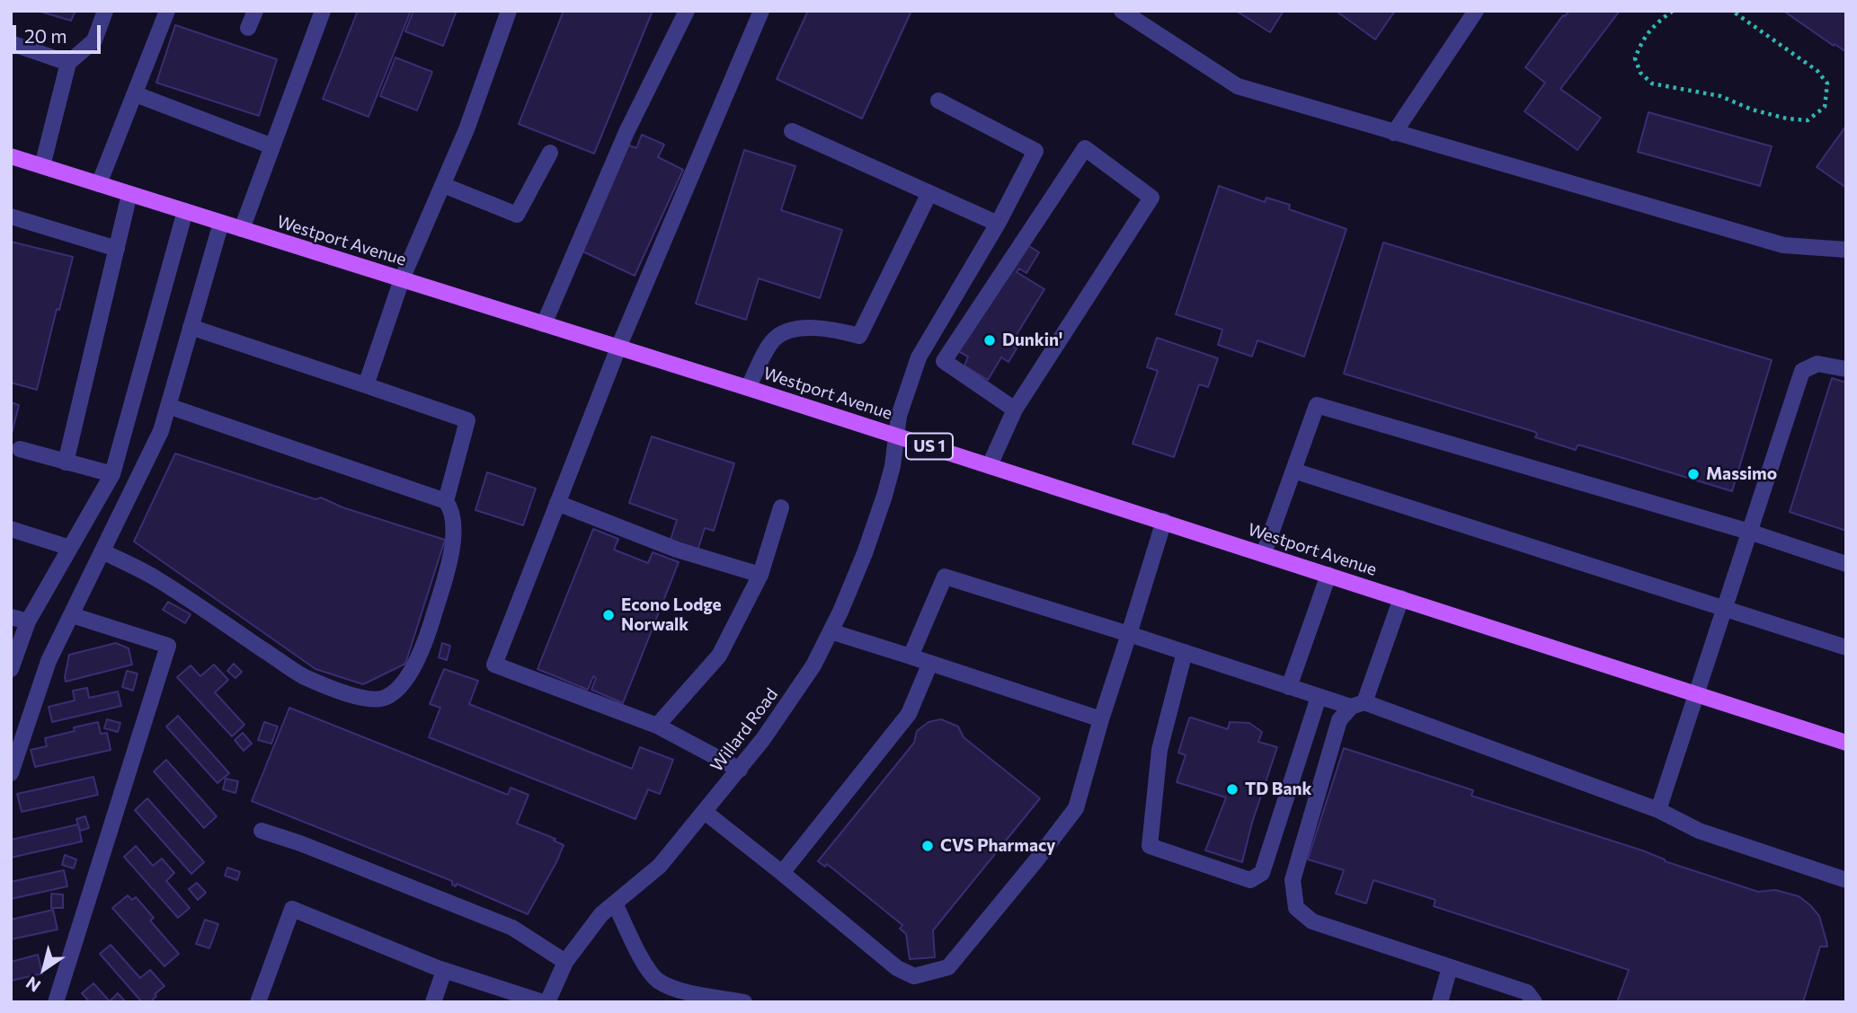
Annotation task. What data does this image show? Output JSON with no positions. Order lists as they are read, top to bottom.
{
  "streets": {
    "main road": ["Westport Avenue", "US 1"],
    "street": ["Willard Road"]
  },
  "crossings": [
    ["Westport Avenue", "Willard Road"]
  ],
  "places": [
    "Dunkin'",
    "Massimo",
    "Econo Lodge Norwalk",
    "TD Bank",
    "CVS Pharmacy"
  ],
  "scale_bar": "20 m",
  "north": "bottom left"
}
